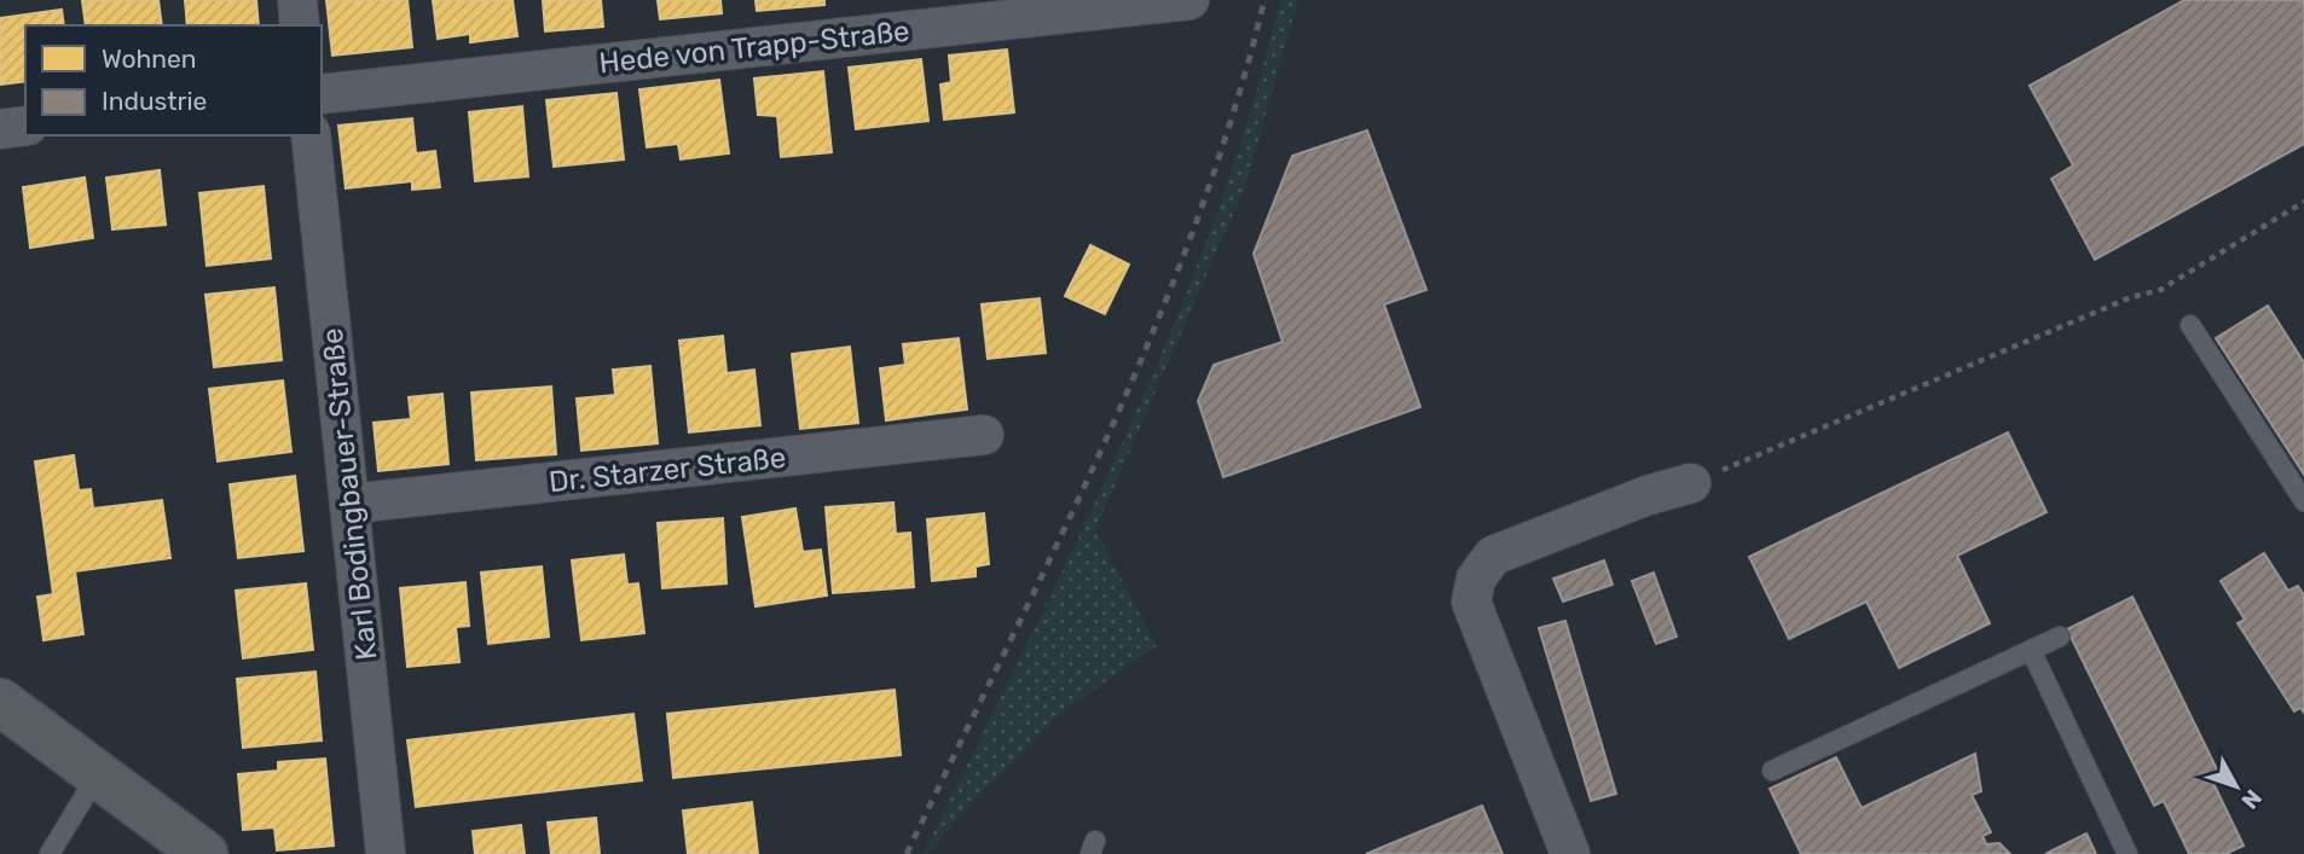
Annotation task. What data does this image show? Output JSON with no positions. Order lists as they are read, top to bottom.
{
  "streets": {
    "street": ["Hede von Trapp-Straße", "Dr. Starzer Straße", "Karl Bodingbauer-Straße"]
  },
  "crossings": [
    ["Dr. Starzer Straße", "Karl Bodingbauer-Straße"]
  ],
  "legend": ["Wohnen", "Industrie"],
  "north": "bottom right"
}
